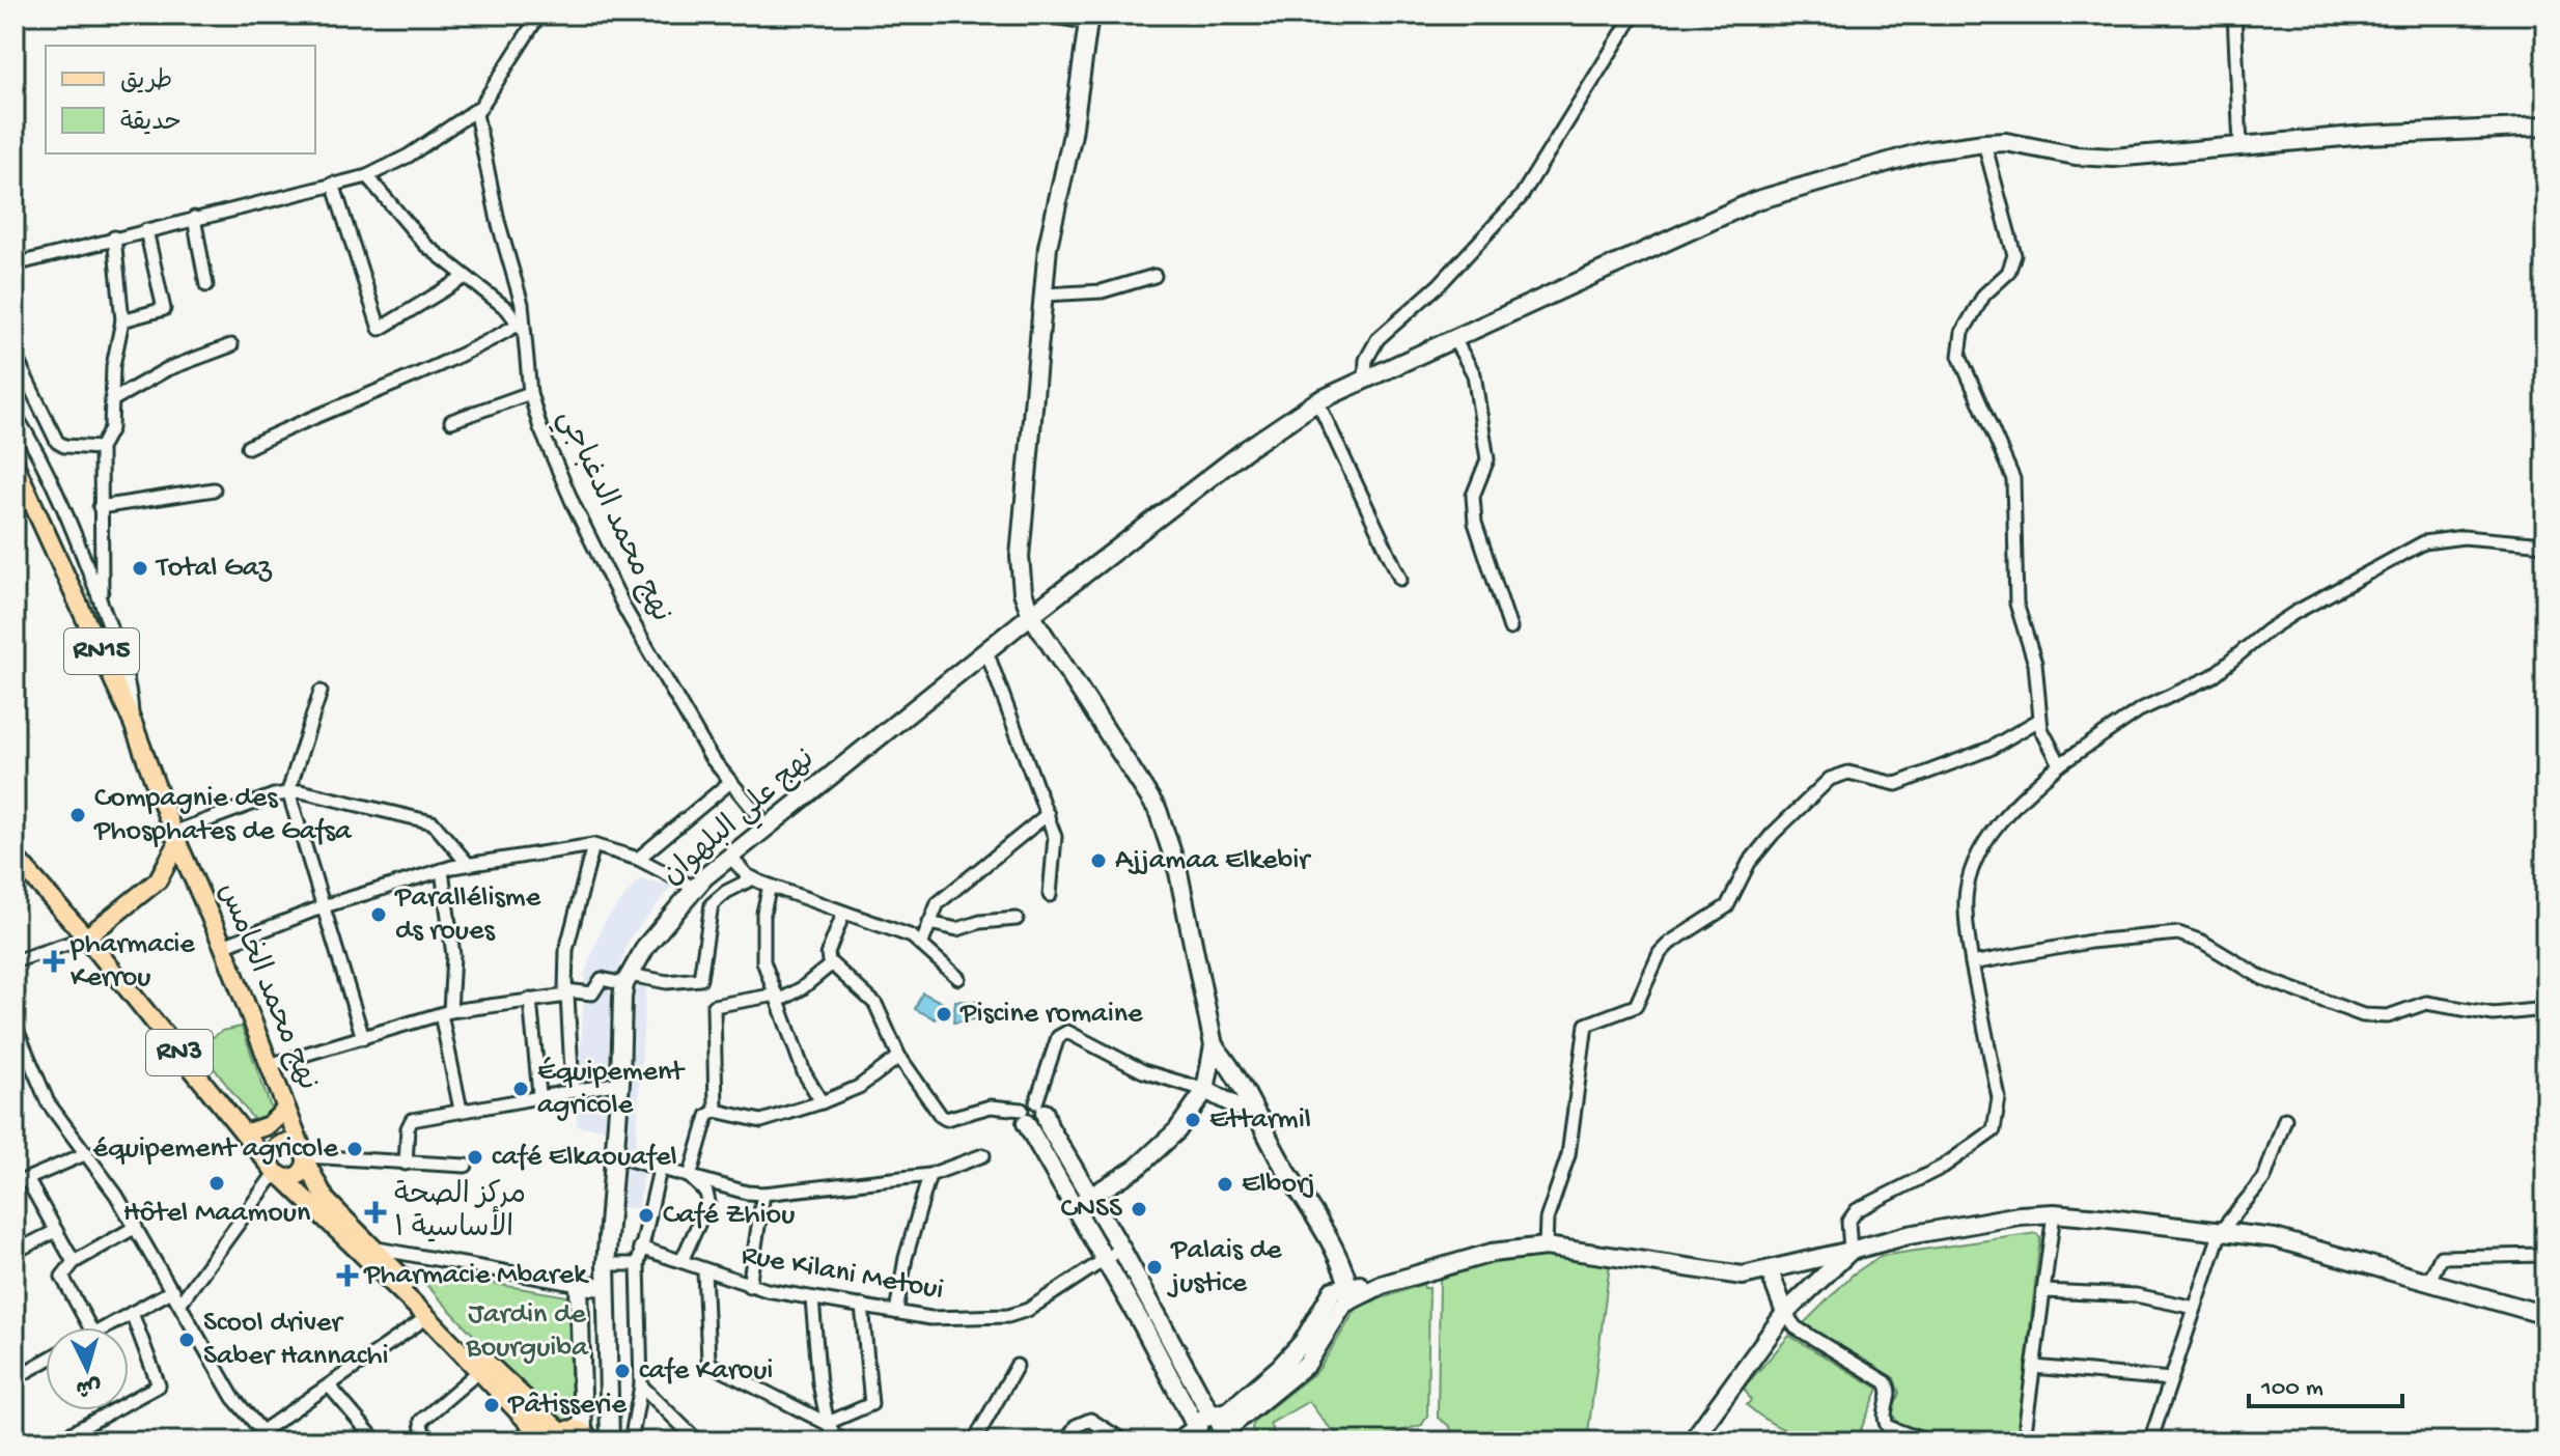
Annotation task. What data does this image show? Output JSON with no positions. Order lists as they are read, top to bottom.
{
  "streets": {
    "main road": ["RN15", "نهج محمد الخامس", "RN3"],
    "street": ["نهج محمد الدغباجي", "نهج علي البلهوان", "Rue Kilani Metoui"]
  },
  "crossings": [
    ["نهج محمد الدغباجي", "نهج علي البلهوان"],
    ["RN15", "نهج محمد الخامس"],
    ["نهج محمد الخامس", "RN3"]
  ],
  "parks": ["Jardin de Bourguiba"],
  "places": {
    "other": [
      "Total Gaz",
      "Compagnie des Phosphates de Gafsa",
      "Ajjamaa Elkebir",
      "Parallélisme ds roues",
      "Piscine romaine",
      "Équipement agricole",
      "Ettarmil",
      "équipement agricole",
      "café Elkaouafel",
      "Hôtel Maamoun",
      "Elborj",
      "CNSS",
      "Café Zhiou",
      "Palais de justice",
      "Scool driver Saber Hannachi",
      "cafe Karoui",
      "Pâtisserie"
    ],
    "health": ["pharmacie Kerrou", "مركز الصحة الأساسية ١", "Pharmacie Mbarek"]
  },
  "legend": ["طريق", "حديقة"],
  "scale_bar": "100 m",
  "north": "bottom"
}
